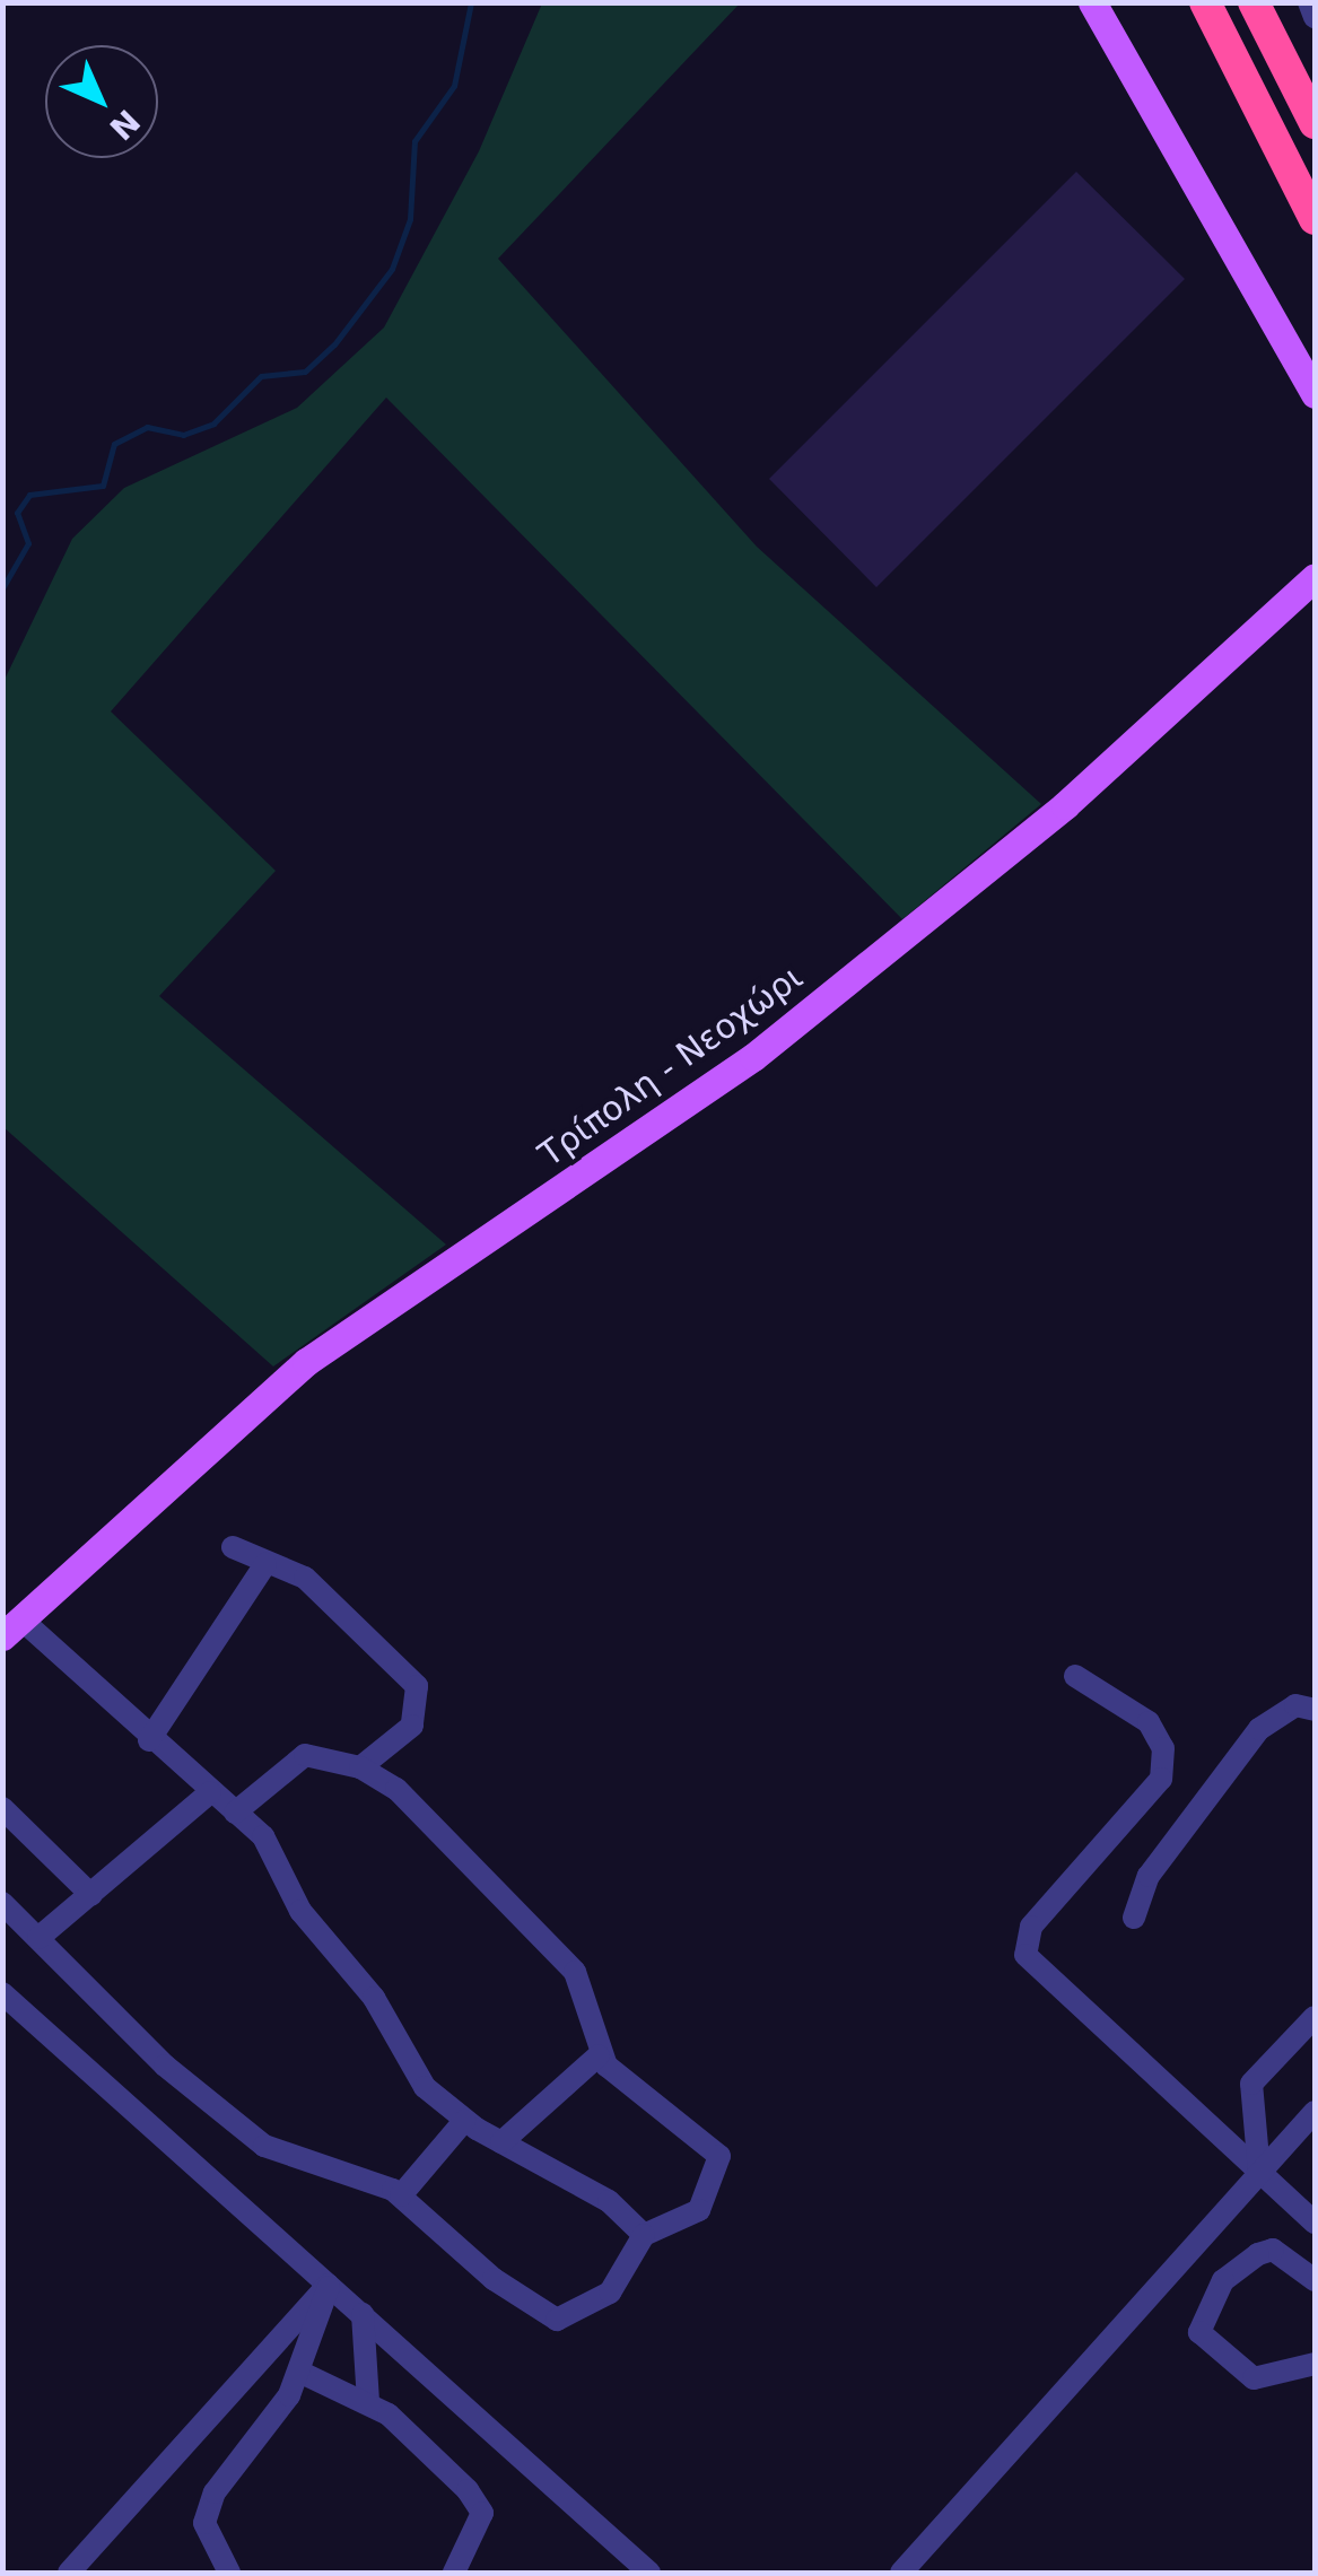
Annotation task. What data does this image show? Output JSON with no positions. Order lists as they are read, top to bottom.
{
  "streets": {
    "main road": ["Τρίπολη - Νεοχώρι"]
  },
  "north": "bottom right"
}
